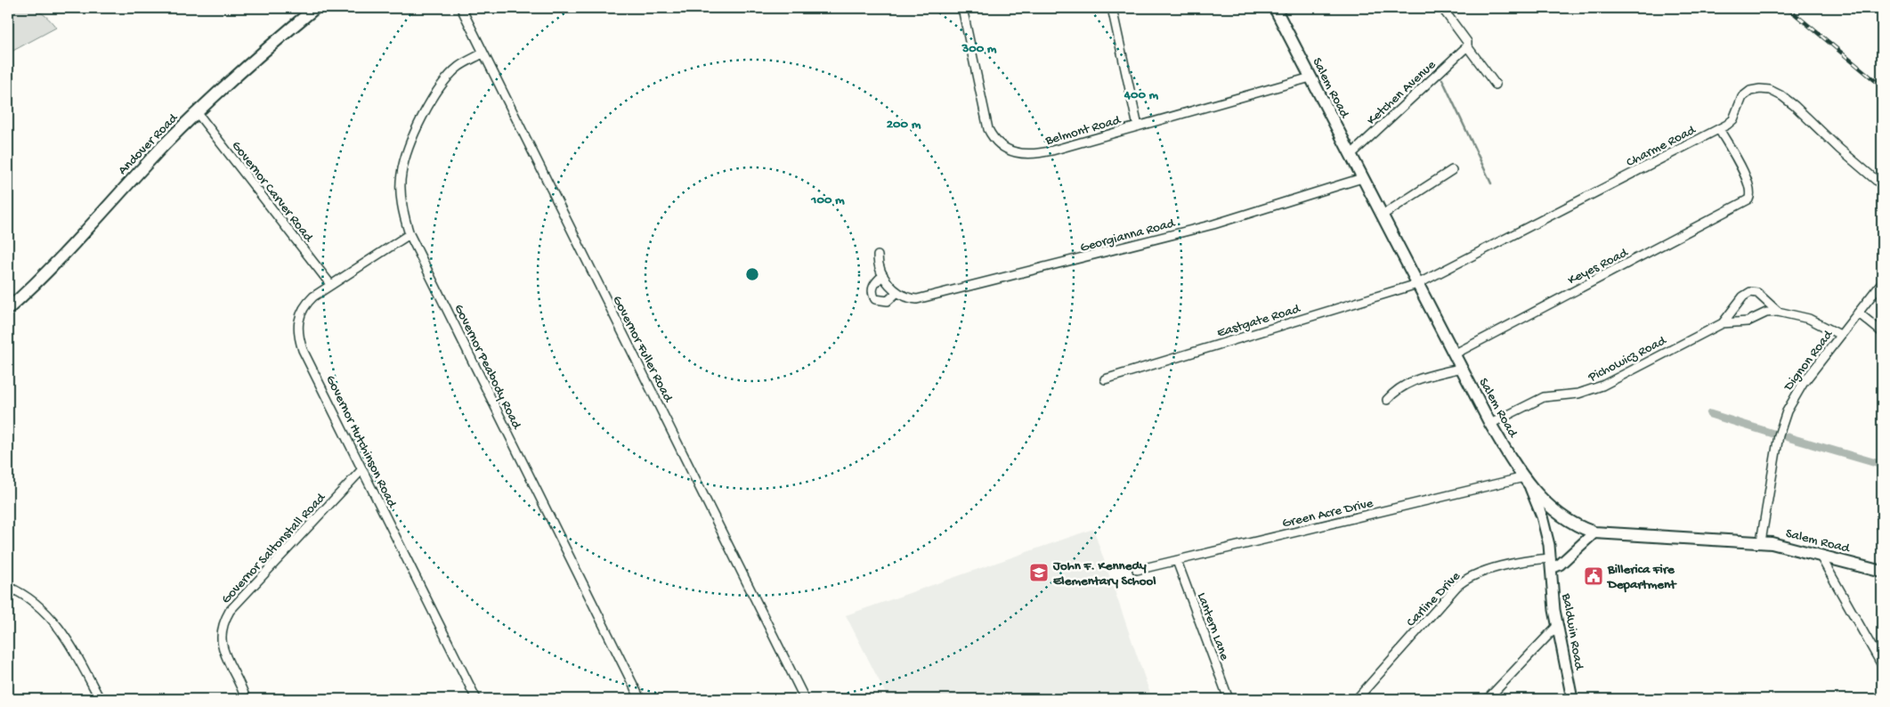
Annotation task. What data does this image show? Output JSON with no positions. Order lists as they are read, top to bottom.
{
  "streets": {
    "main road": ["Salem Road", "Andover Road"],
    "street": [
      "Ketchen Avenue",
      "Belmont Road",
      "Charme Road",
      "Governor Carver Road",
      "Georgianna Road",
      "Keyes Road",
      "Eastgate Road",
      "Governor Fuller Road",
      "Pichowicz Road",
      "Dignon Road",
      "Governor Peabody Road",
      "Governor Hutchinson Road",
      "Green Acre Drive",
      "Governor Saltonstall Road",
      "Carline Drive",
      "Lantern Lane",
      "Baldwin Road"
    ]
  },
  "crossings": [
    ["Salem Road", "Ketchen Avenue"],
    ["Salem Road", "Belmont Road"],
    ["Salem Road", "Charme Road"],
    ["Salem Road", "Georgianna Road"],
    ["Salem Road", "Keyes Road"],
    ["Salem Road", "Eastgate Road"],
    ["Salem Road", "Pichowicz Road"],
    ["Salem Road", "Dignon Road"],
    ["Salem Road", "Green Acre Drive"],
    ["Salem Road", "Baldwin Road"],
    ["Andover Road", "Governor Carver Road"],
    ["Charme Road", "Keyes Road"],
    ["Charme Road", "Eastgate Road"],
    ["Governor Carver Road", "Governor Hutchinson Road"],
    ["Governor Fuller Road", "Governor Peabody Road"],
    ["Pichowicz Road", "Dignon Road"],
    ["Governor Peabody Road", "Governor Hutchinson Road"],
    ["Governor Hutchinson Road", "Governor Saltonstall Road"],
    ["Green Acre Drive", "Lantern Lane"],
    ["Green Acre Drive", "Baldwin Road"],
    ["Carline Drive", "Baldwin Road"]
  ],
  "places": {
    "school or university": ["John F. Kennedy Elementary School"],
    "public building": ["Billerica Fire Department"]
  },
  "rings": [
    "300 m",
    "400 m",
    "200 m",
    "100 m"
  ]
}
